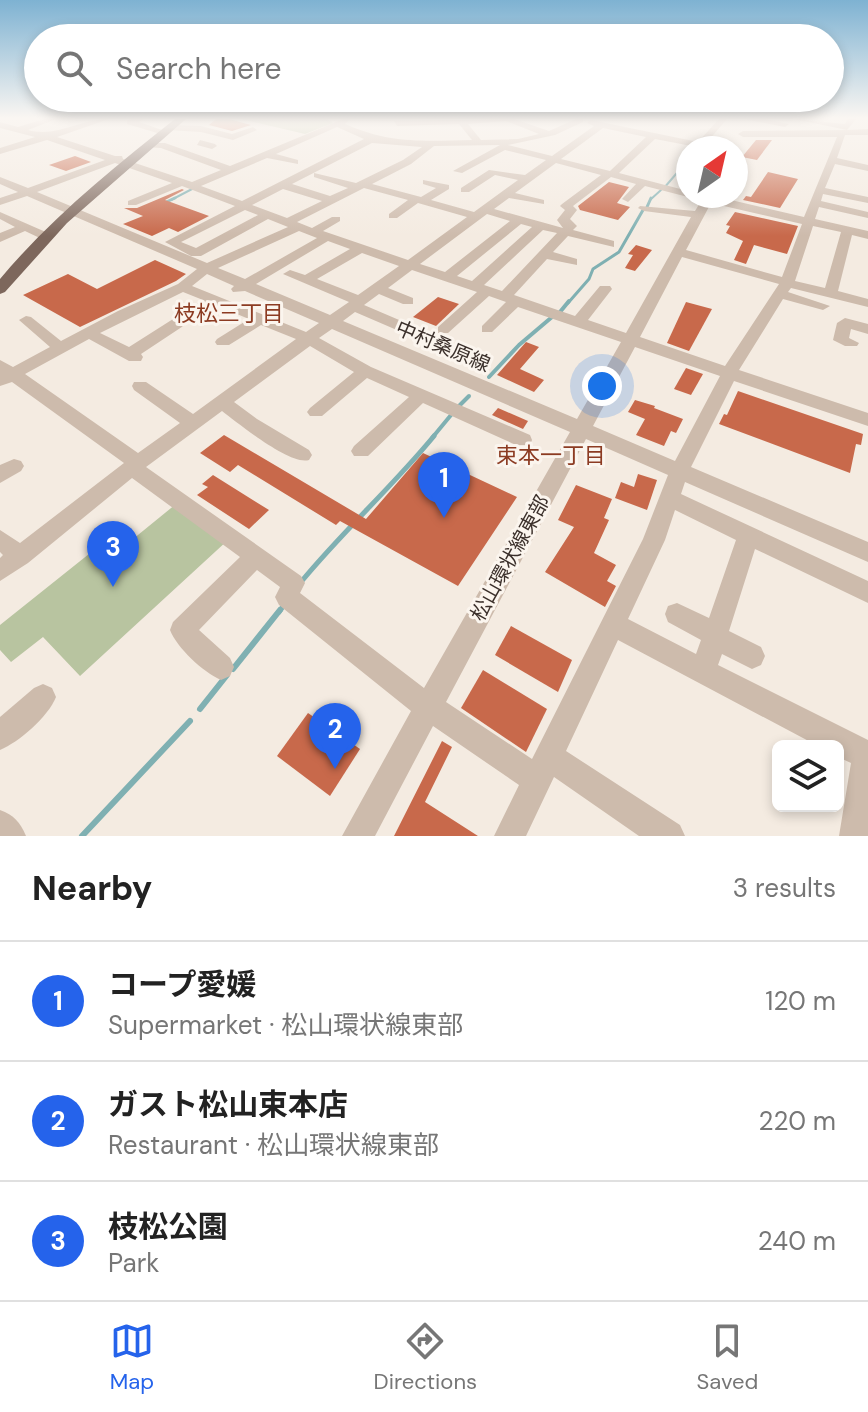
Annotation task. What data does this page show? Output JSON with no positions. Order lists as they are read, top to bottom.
{
  "streets": {
    "street": ["中村桑原線", "松山環状線東部"]
  },
  "crossings": [
    ["中村桑原線", "松山環状線東部"]
  ],
  "districts": ["枝松三丁目", "束本一丁目"],
  "north": "top right",
  "page": {
    "search": "Search here",
    "pins": ["1", "3", "2"],
    "heading": ["Nearby", "3 results"],
    "list": [
      {
        "mark": "1",
        "name": "コープ愛媛",
        "note": "Supermarket · 松山環状線東部",
        "value": "120 m"
      },
      {
        "mark": "2",
        "name": "ガスト松山束本店",
        "note": "Restaurant · 松山環状線東部",
        "value": "220 m"
      },
      {
        "mark": "3",
        "name": "枝松公園",
        "note": "Park",
        "value": "240 m"
      }
    ],
    "nav": ["Map", "Directions", "Saved"]
  }
}
